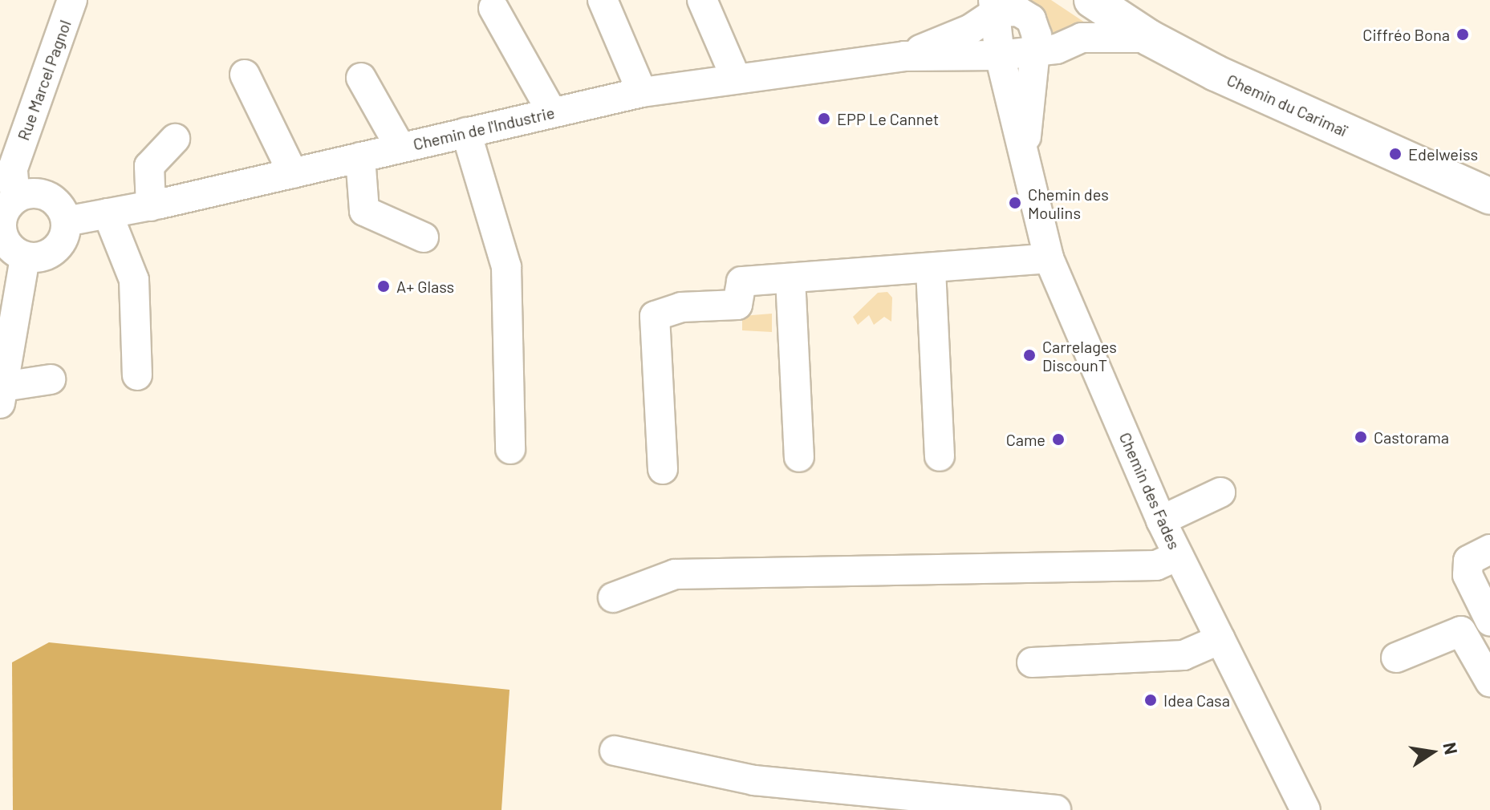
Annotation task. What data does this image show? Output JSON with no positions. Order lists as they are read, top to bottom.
{
  "streets": {
    "main road": ["Chemin du Carimaï"],
    "street": ["Rue Marcel Pagnol", "Chemin de l'Industrie", "Chemin des Fades"]
  },
  "crossings": [
    ["Rue Marcel Pagnol", "Chemin de l'Industrie"]
  ],
  "places": [
    "Ciffréo Bona",
    "EPP Le Cannet",
    "Edelweiss",
    "Chemin des Moulins",
    "A+ Glass",
    "Carrelages DiscounT",
    "Castorama",
    "Came",
    "Idea Casa"
  ],
  "north": "right"
}
